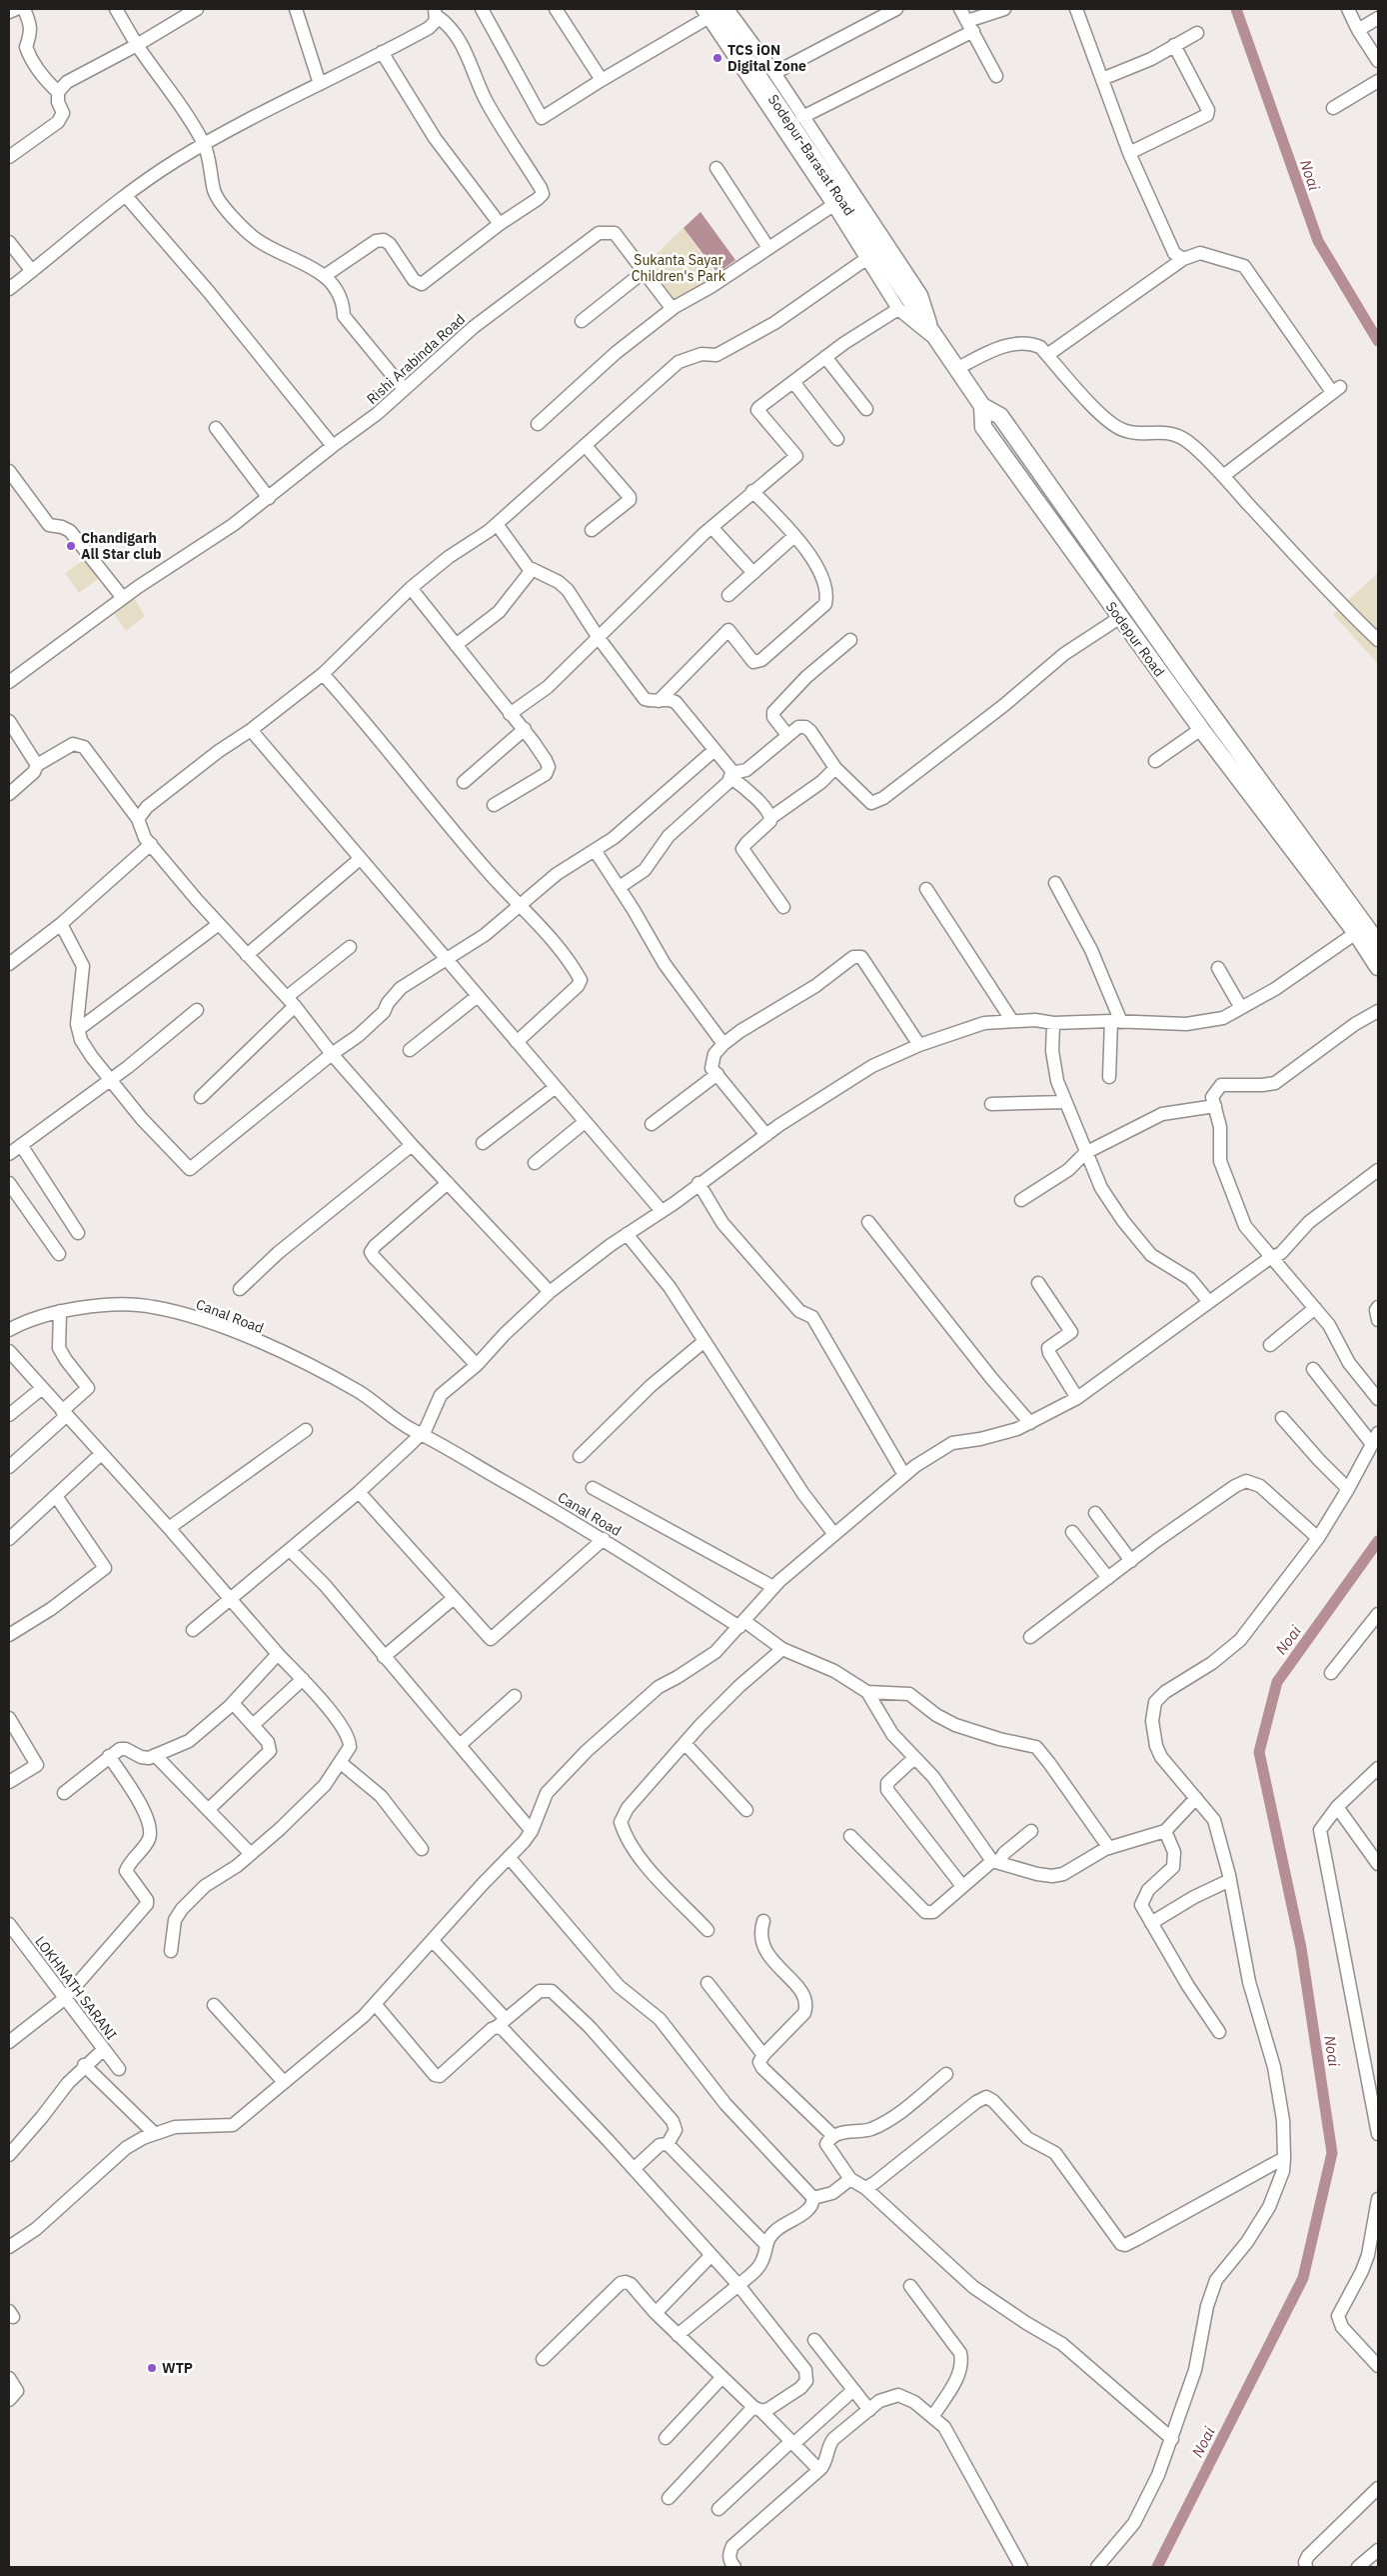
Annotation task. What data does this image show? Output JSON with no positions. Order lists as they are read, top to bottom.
{
  "streets": {
    "main road": ["Sodepur-Barasat Road", "Sodepur Road"],
    "street": ["Rishi Arabinda Road", "Canal Road", "LOKHNATH SARANI"]
  },
  "crossings": [
    ["Sodepur-Barasat Road", "Sodepur Road"]
  ],
  "water": ["Noai"],
  "parks": ["Sukanta Sayar Children's Park"],
  "places": ["TCS iON Digital Zone", "Chandigarh All Star club", "WTP"]
}
